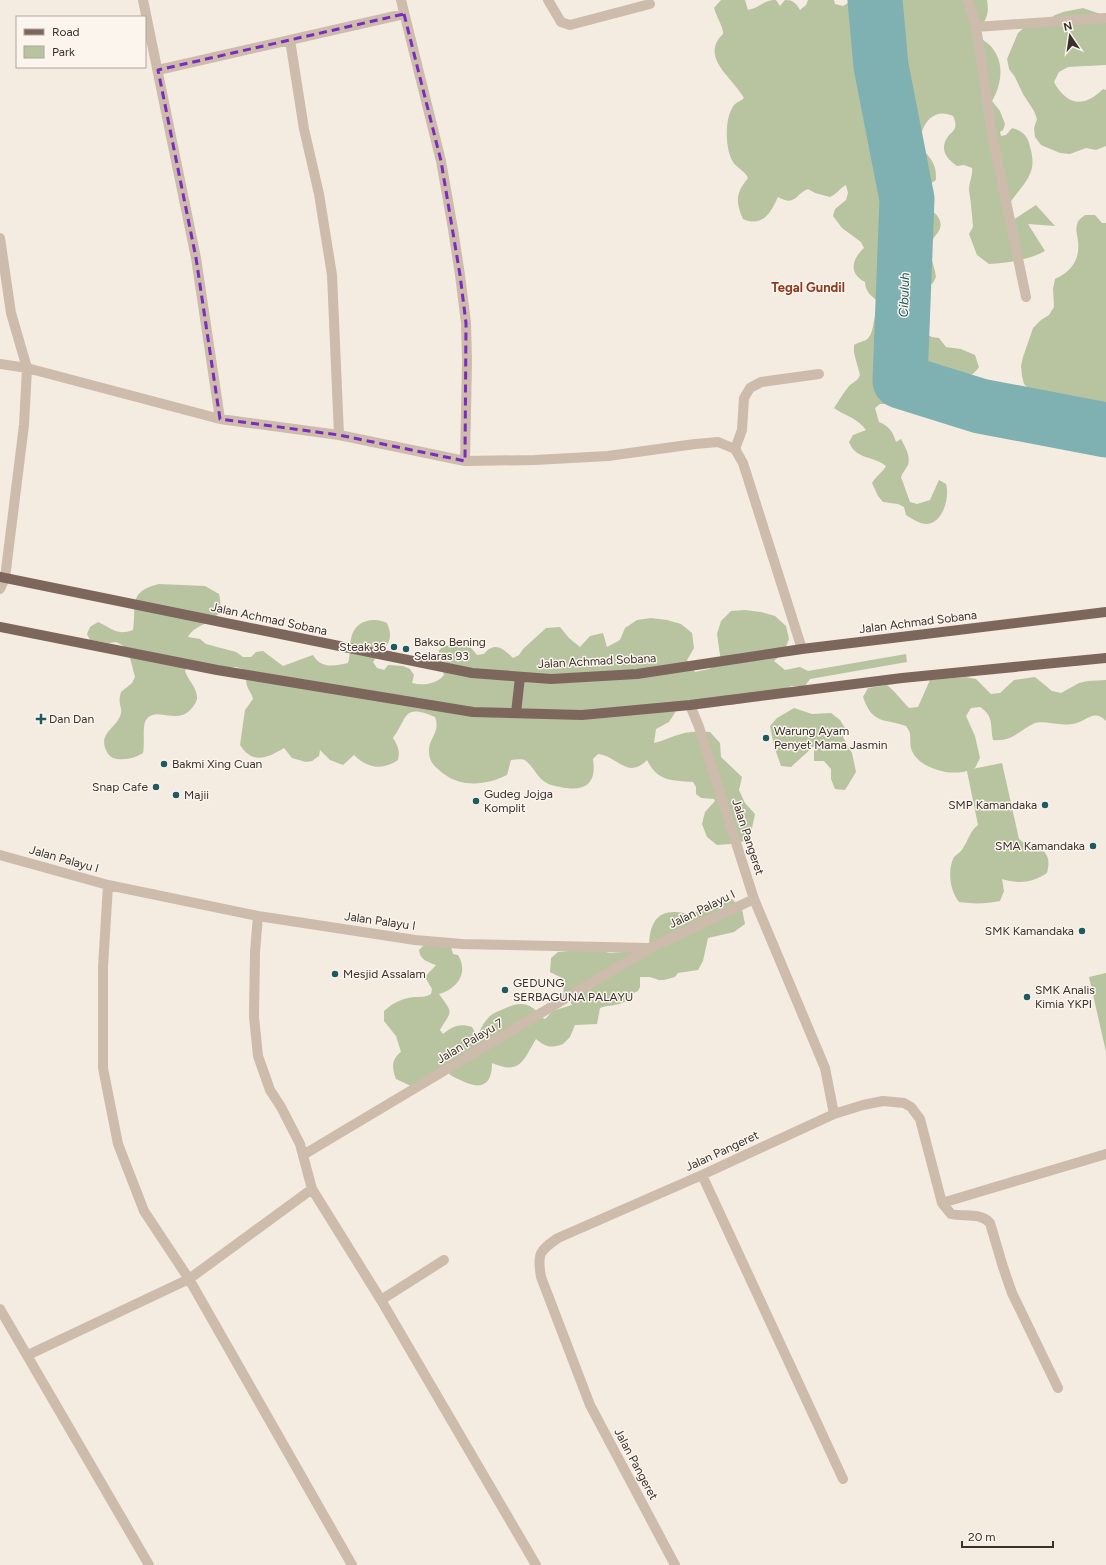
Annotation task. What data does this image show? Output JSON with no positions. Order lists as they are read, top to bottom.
{
  "streets": {
    "main road": ["Jalan Achmad Sobana"],
    "street": ["Jalan Pangeret", "Jalan Palayu I", "Jalan Palayu 7"]
  },
  "crossings": [
    ["Jalan Pangeret", "Jalan Palayu I"],
    ["Jalan Palayu I", "Jalan Palayu 7"]
  ],
  "districts": ["Tegal Gundil"],
  "water": ["Cibuluh"],
  "places": {
    "other": [
      "Steak 36",
      "Bakso Bening Selaras 93",
      "Warung Ayam Penyet Mama Jasmin",
      "Bakmi Xing Cuan",
      "Snap Cafe",
      "Majii",
      "Gudeg Jojga Komplit",
      "SMP Kamandaka",
      "SMA Kamandaka",
      "SMK Kamandaka",
      "Mesjid Assalam",
      "GEDUNG SERBAGUNA PALAYU",
      "SMK Analis Kimia YKPI"
    ],
    "health": ["Dan Dan"]
  },
  "legend": ["Road", "Park"],
  "scale_bar": "20 m",
  "north": "top"
}
